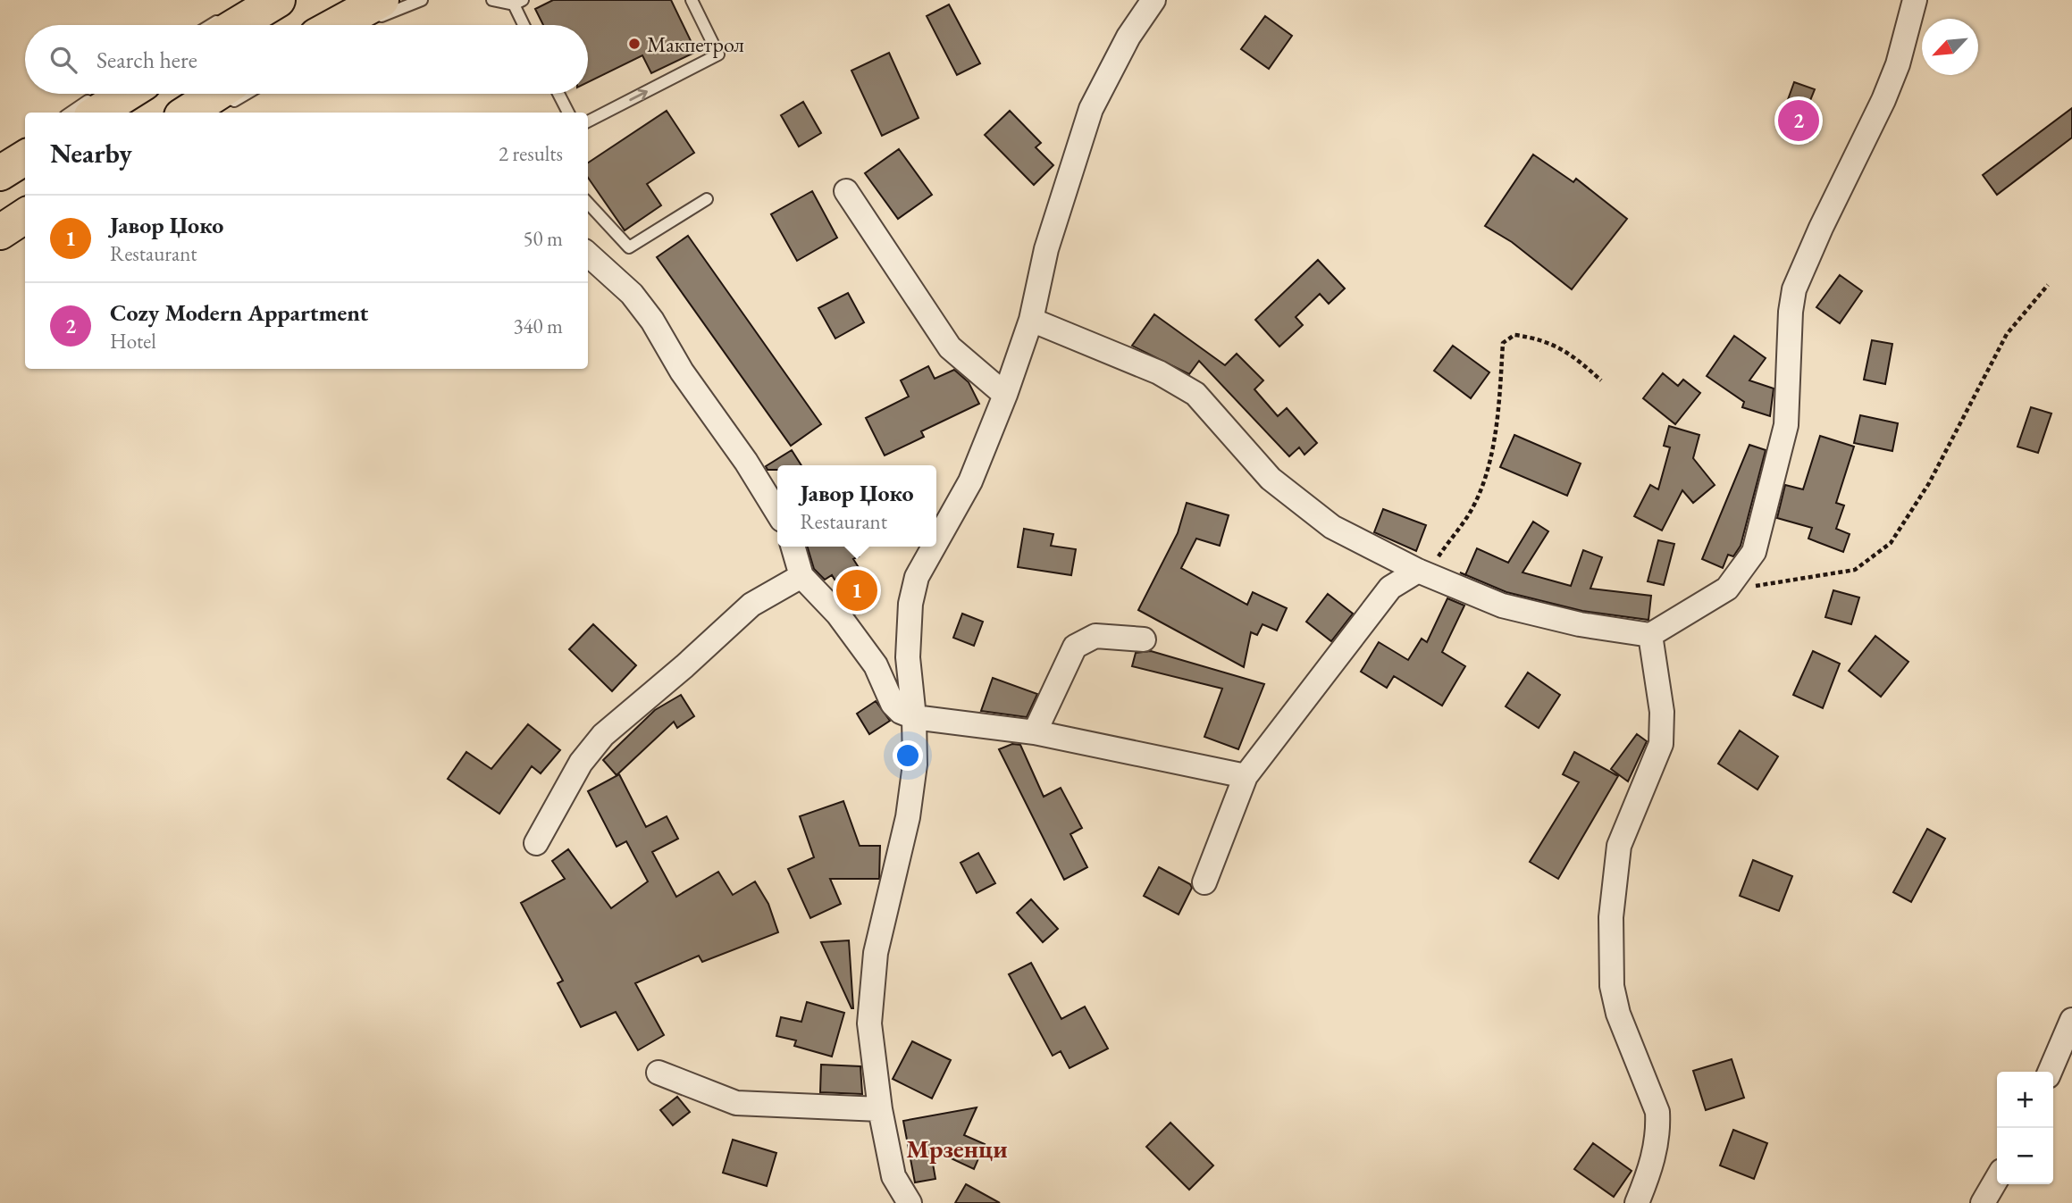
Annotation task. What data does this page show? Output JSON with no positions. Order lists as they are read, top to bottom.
{
  "districts": ["Мрзенци"],
  "places": ["Макпетрол"],
  "north": "bottom left",
  "page": {
    "search": "Search here",
    "pins": ["2", "1"],
    "heading": ["Nearby", "2 results"],
    "list": [
      {
        "mark": "1",
        "name": "Јавор Џоко",
        "note": "Restaurant",
        "value": "50 m"
      },
      {
        "mark": "2",
        "name": "Cozy Modern Appartment",
        "note": "Hotel",
        "value": "340 m"
      }
    ],
    "popup": ["Јавор Џоко", "Restaurant"],
    "map_buttons": ["+", "−"]
  }
}
